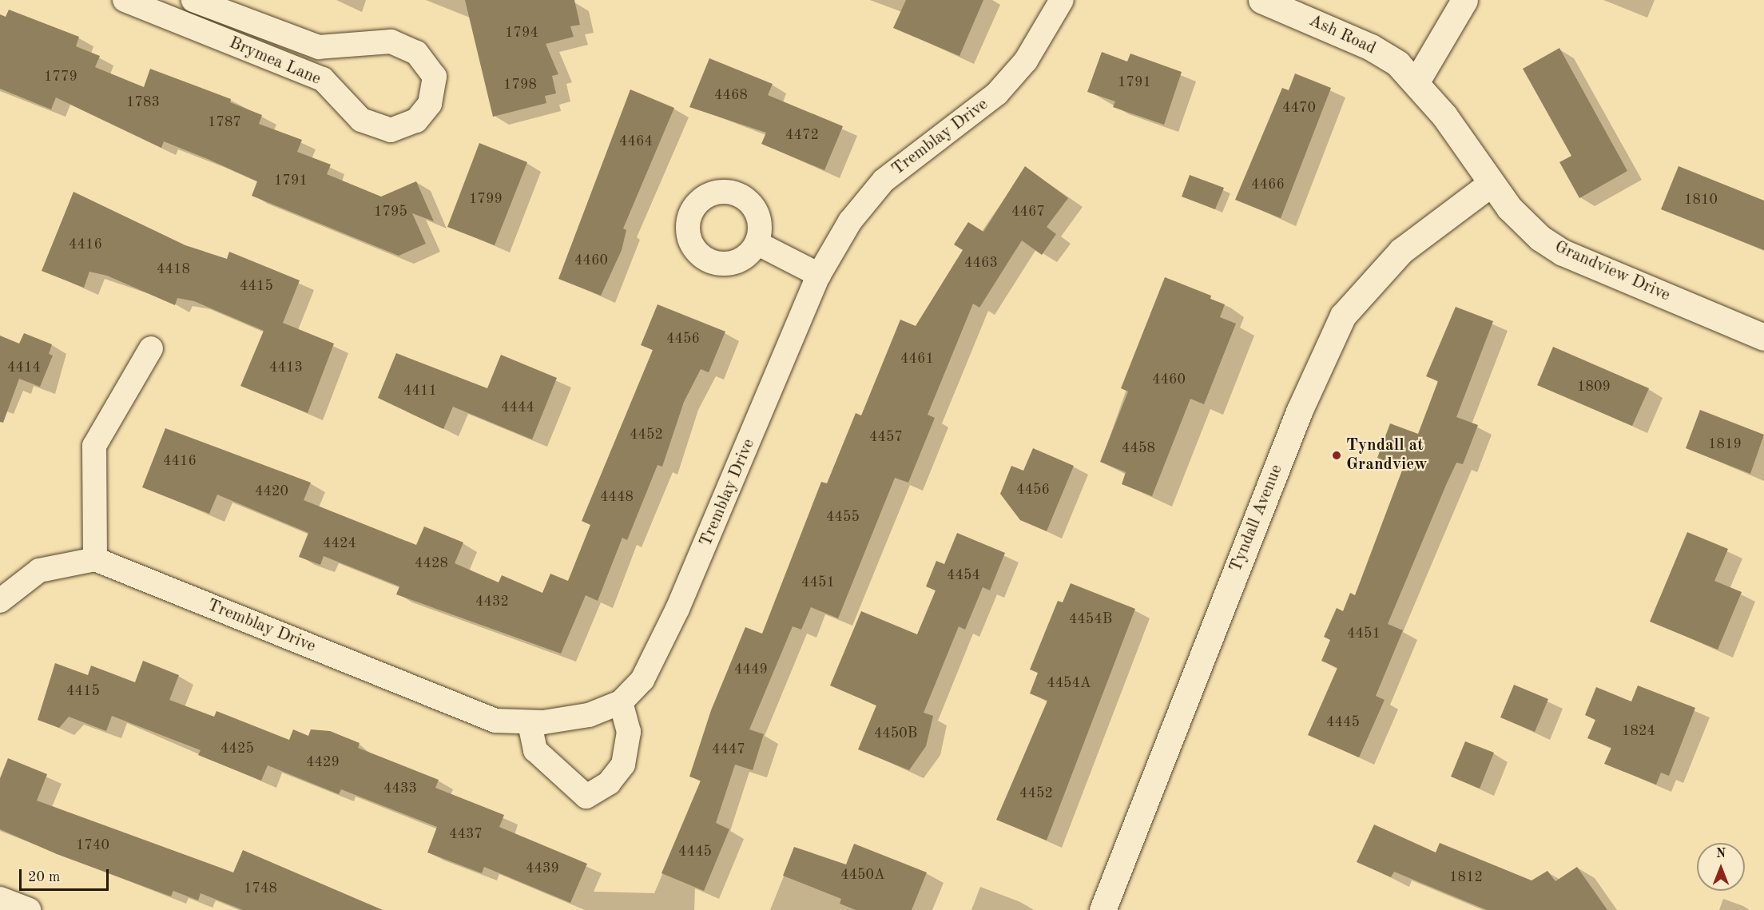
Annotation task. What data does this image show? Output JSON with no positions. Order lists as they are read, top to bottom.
{
  "streets": {
    "street": [
      "Ash Road",
      "Brymea Lane",
      "Tremblay Drive",
      "Grandview Drive",
      "Tyndall Avenue"
    ]
  },
  "crossings": [
    ["Ash Road", "Grandview Drive"],
    ["Grandview Drive", "Tyndall Avenue"]
  ],
  "places": ["Tyndall at Grandview"],
  "house_numbers": [
    "1794",
    "1779",
    "1791",
    "1798",
    "4468",
    "1783",
    "4470",
    "1787",
    "4472",
    "4464",
    "1791",
    "4466",
    "1799",
    "1810",
    "1795",
    "4467",
    "4416",
    "4460",
    "4463",
    "4418",
    "4415",
    "4456",
    "4461",
    "4414",
    "4413",
    "4460",
    "1809",
    "4411",
    "4444",
    "4452",
    "4457",
    "1819",
    "4458",
    "4416",
    "4456",
    "4420",
    "4448",
    "4455",
    "4424",
    "4428",
    "4454",
    "4451",
    "4432",
    "4454B",
    "4451",
    "4449",
    "4454A",
    "4415",
    "4445",
    "1824",
    "4450B",
    "4425",
    "4447",
    "4429",
    "4433",
    "4452",
    "4437",
    "1740",
    "4445",
    "4439",
    "4450A",
    "1812",
    "1748"
  ],
  "scale_bar": "20 m",
  "north": "top"
}
